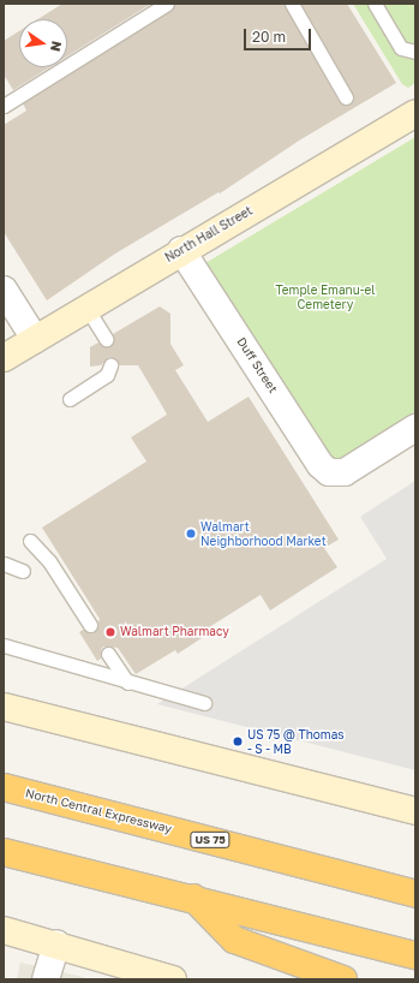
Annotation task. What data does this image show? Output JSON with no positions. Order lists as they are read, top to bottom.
{
  "streets": {
    "highway": ["North Central Expressway", "US 75"],
    "main road": ["North Hall Street"],
    "street": ["Duff Street"]
  },
  "crossings": [
    ["North Hall Street", "Duff Street"]
  ],
  "parks": ["Temple Emanu-el Cemetery"],
  "places": ["Walmart Neighborhood Market", "Walmart Pharmacy", "US 75 @ Thomas - S - MB"],
  "scale_bar": "20 m",
  "north": "right"
}
